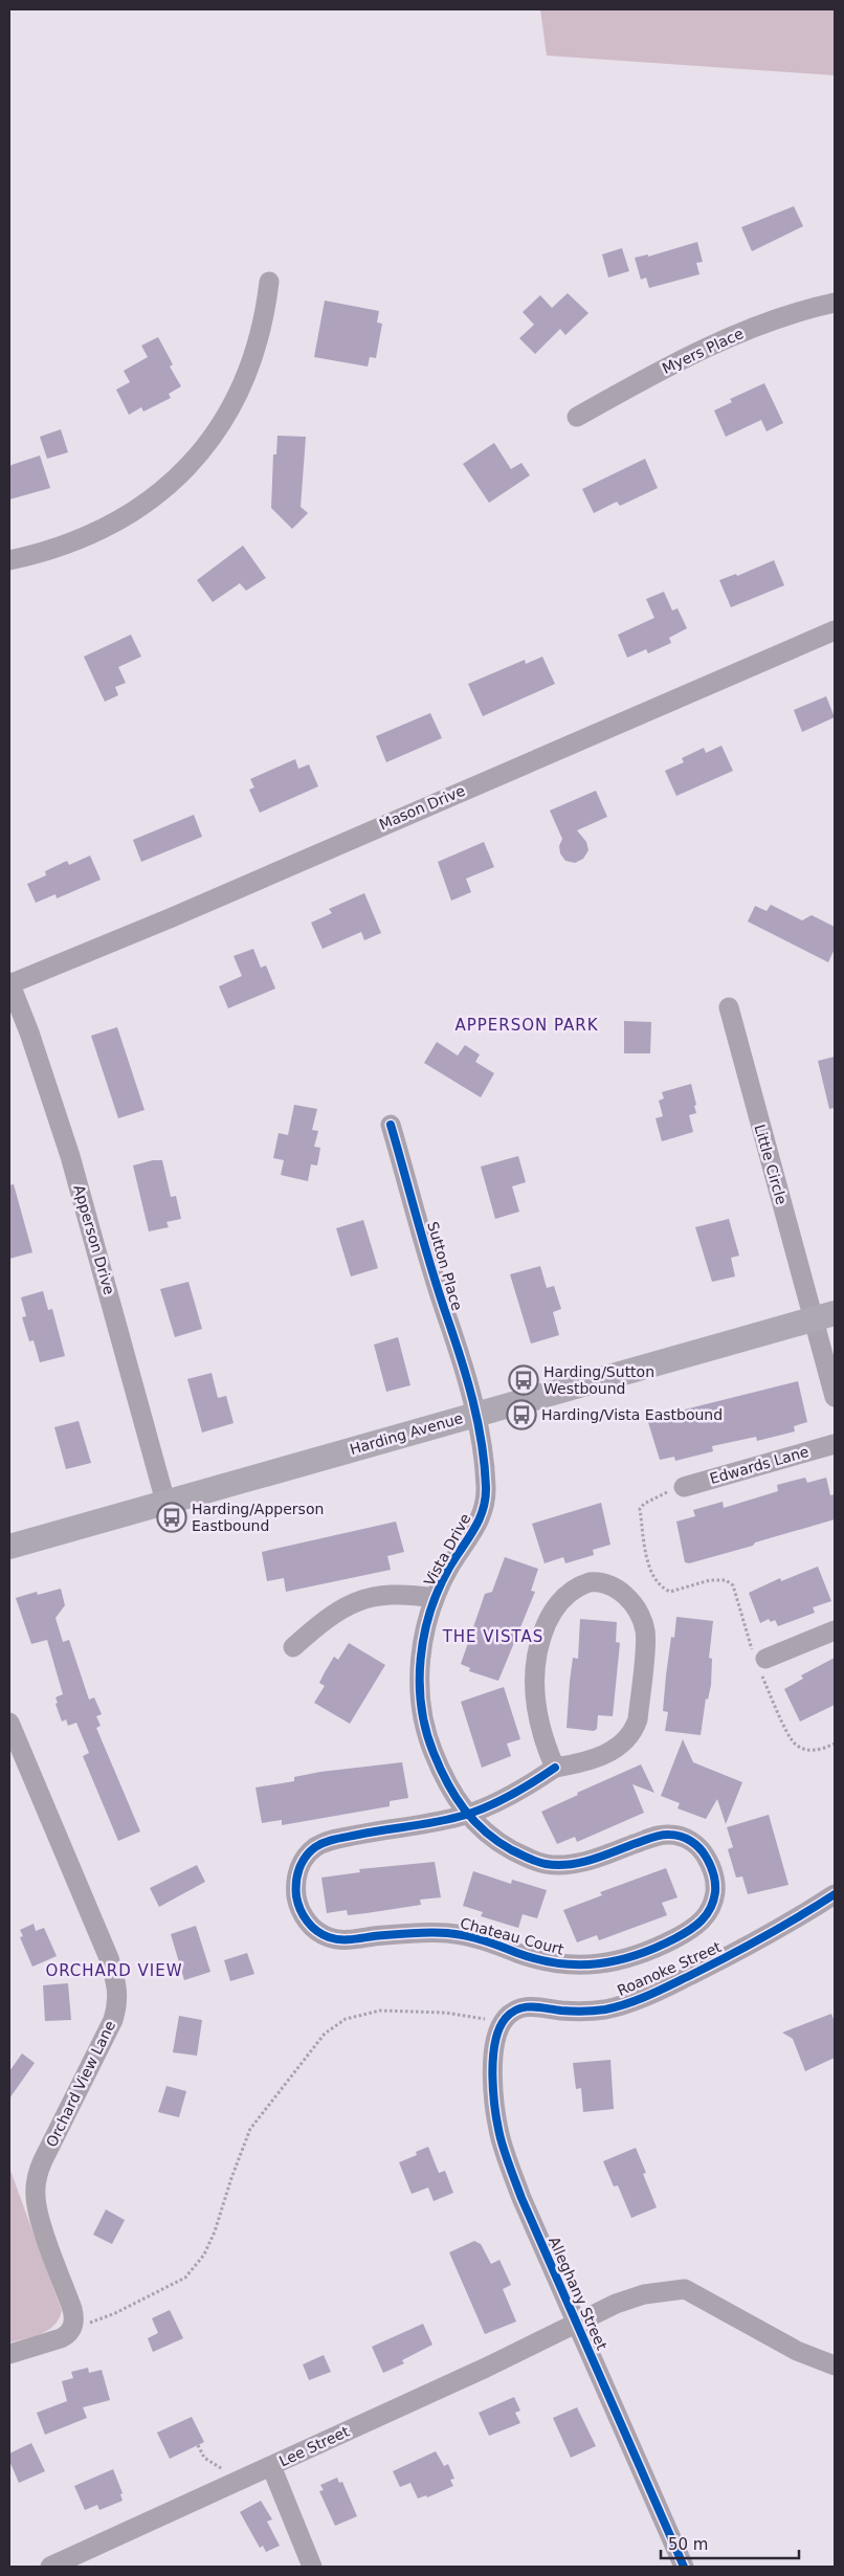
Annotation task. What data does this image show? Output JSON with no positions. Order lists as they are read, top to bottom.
{
  "streets": {
    "main road": ["Harding Avenue"],
    "street": [
      "Myers Place",
      "Mason Drive",
      "Little Circle",
      "Apperson Drive",
      "Sutton Place",
      "Edwards Lane",
      "Vista Drive",
      "Chateau Court",
      "Roanoke Street",
      "Orchard View Lane",
      "Alleghany Street",
      "Lee Street"
    ]
  },
  "crossings": [
    ["Mason Drive", "Apperson Drive"],
    ["Little Circle", "Harding Avenue"],
    ["Apperson Drive", "Harding Avenue"],
    ["Sutton Place", "Harding Avenue"],
    ["Sutton Place", "Vista Drive"],
    ["Harding Avenue", "Vista Drive"],
    ["Vista Drive", "Chateau Court"],
    ["Roanoke Street", "Alleghany Street"],
    ["Alleghany Street", "Lee Street"]
  ],
  "districts": ["APPERSON PARK", "THE VISTAS", "ORCHARD VIEW"],
  "places": {
    "bus stop": ["Harding/Sutton Westbound", "Harding/Vista Eastbound", "Harding/Apperson Eastbound"]
  },
  "scale_bar": "50 m"
}
